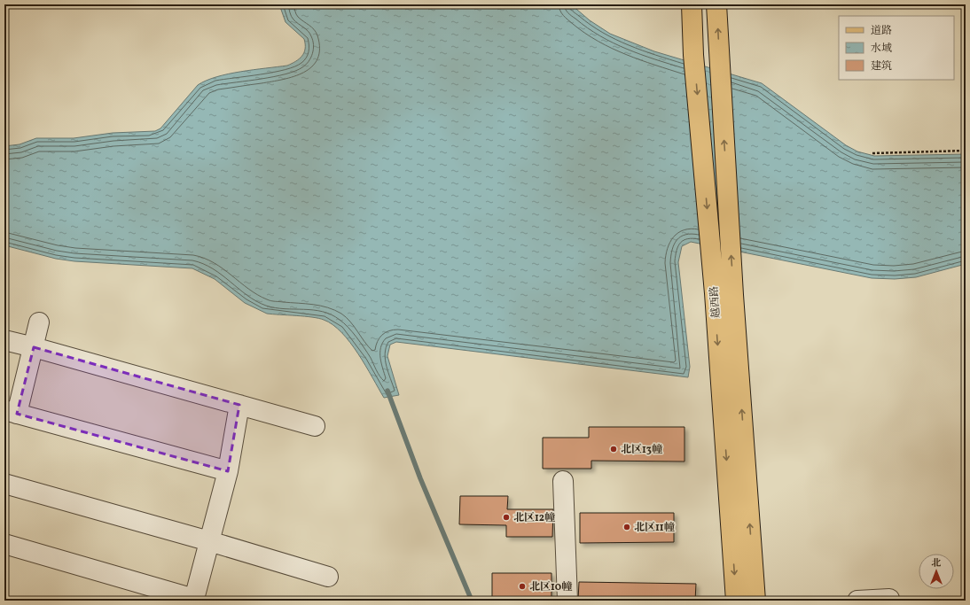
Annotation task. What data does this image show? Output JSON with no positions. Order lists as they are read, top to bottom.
{
  "streets": {
    "main road": ["越西路"]
  },
  "places": [
    "北区13幢",
    "北区12幢",
    "北区11幢",
    "北区10幢"
  ],
  "legend": ["道路", "水域", "建筑"],
  "north": "top"
}
